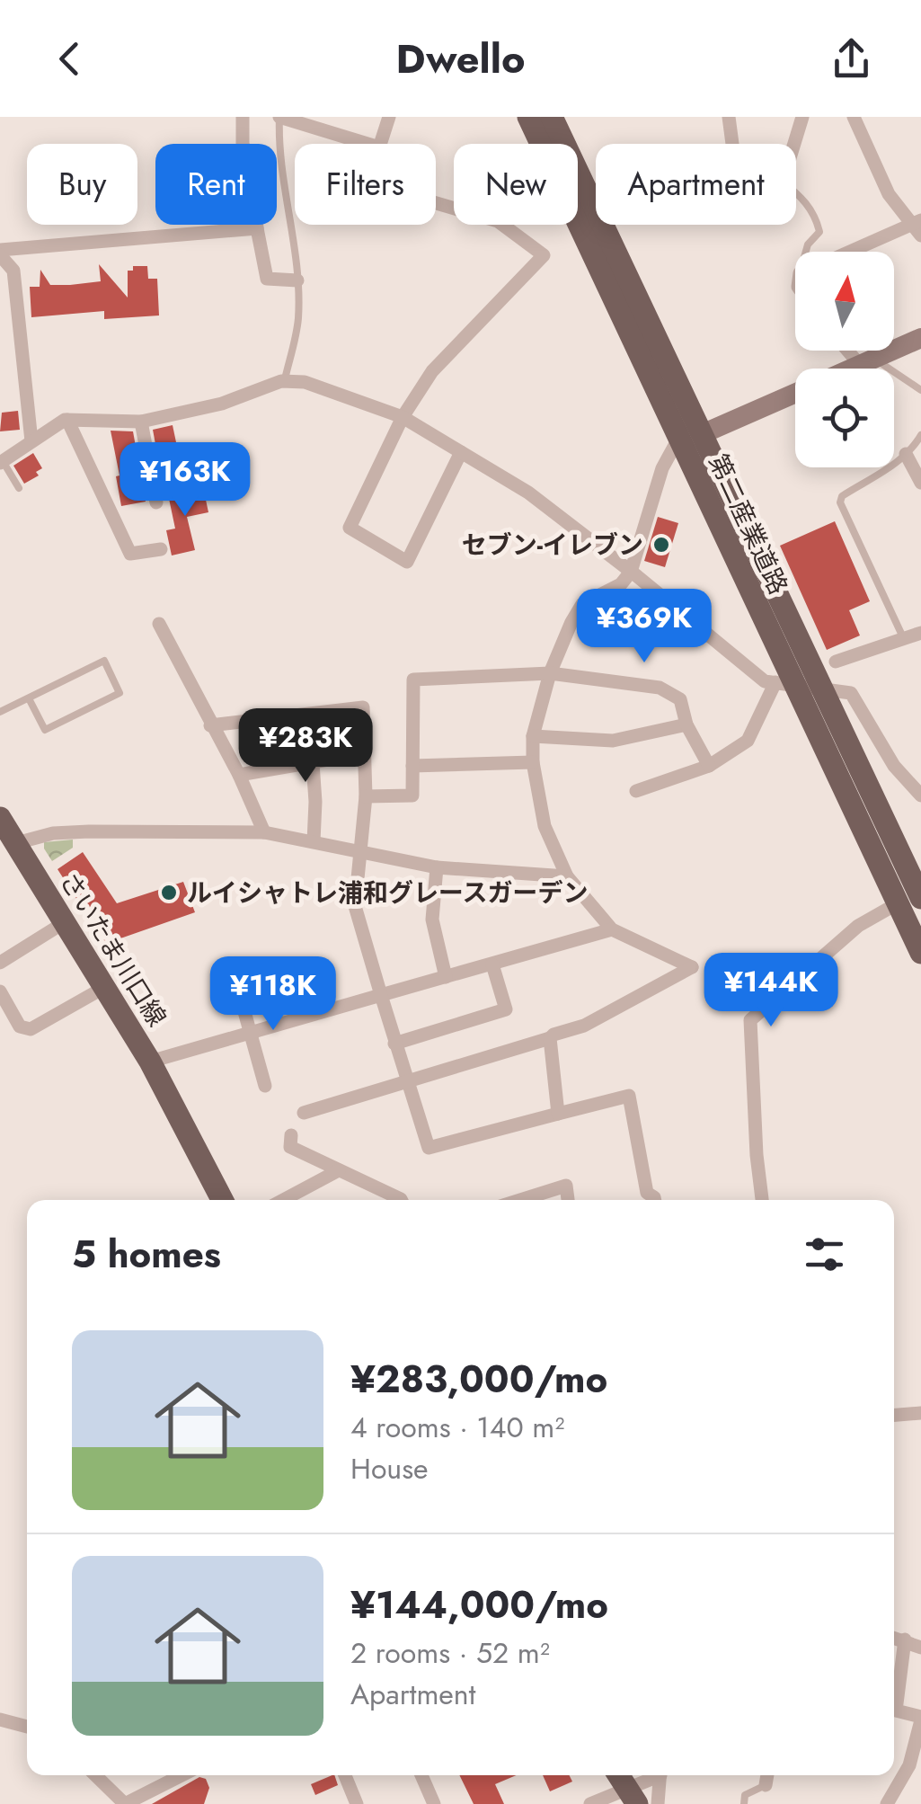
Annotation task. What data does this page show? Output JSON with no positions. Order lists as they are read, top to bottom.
{
  "streets": {
    "main road": ["第二産業道路", "さいたま川口線"]
  },
  "places": ["セブン-イレブン", "ルイシャトレ浦和グレースガーデン"],
  "north": "top",
  "page": {
    "header": "Dwello",
    "chip": [
      "Buy",
      "Rent",
      "Filters",
      "New",
      "Apartment"
    ],
    "price": [
      "¥163K",
      "¥369K",
      "¥283K",
      "¥144K",
      "¥118K"
    ],
    "heading": "5 homes",
    "list": [
      {
        "name": "¥283,000/mo",
        "note": "4 rooms · 140 m² · House"
      },
      {
        "name": "¥144,000/mo",
        "note": "2 rooms · 52 m² · Apartment"
      }
    ]
  }
}
